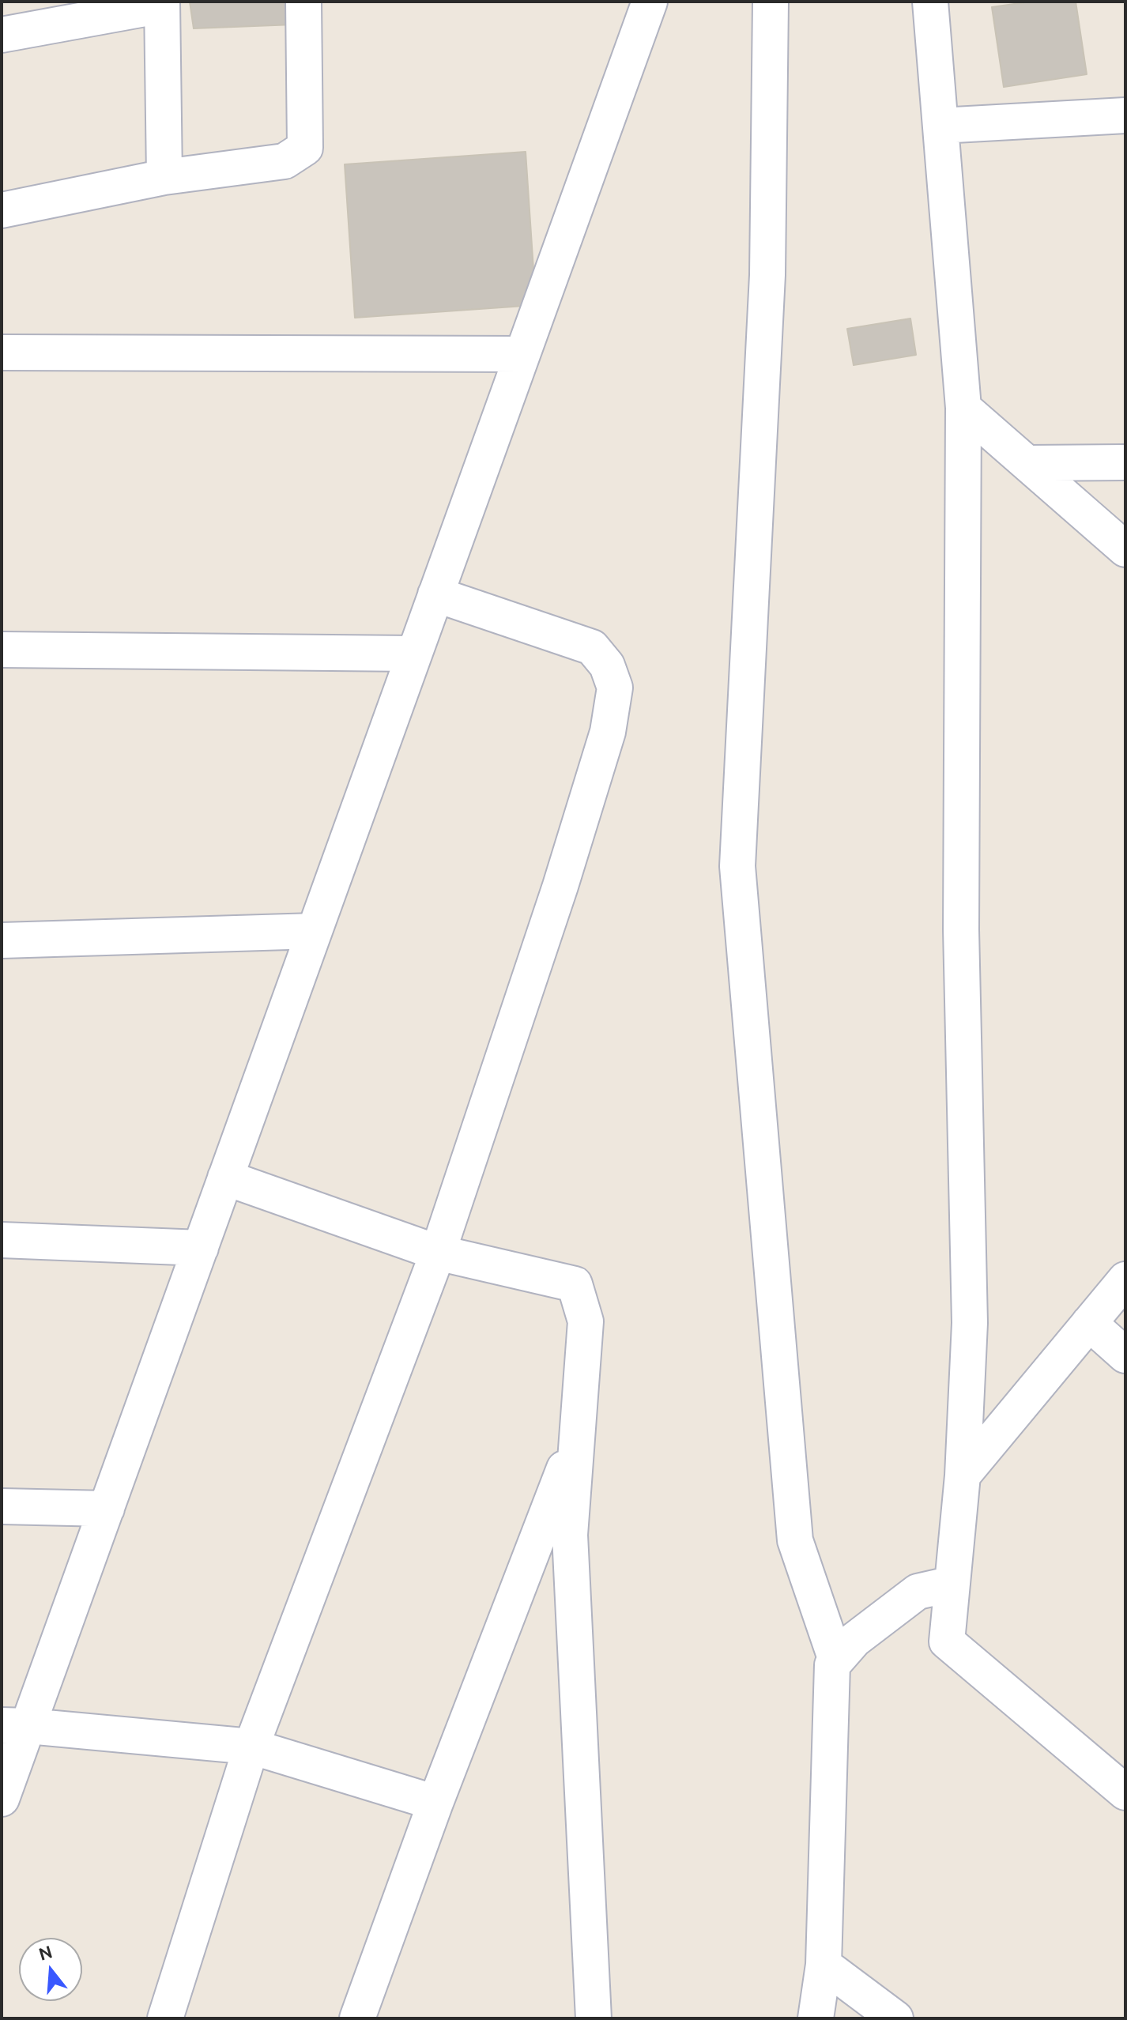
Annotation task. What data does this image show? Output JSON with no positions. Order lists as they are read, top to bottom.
{
  "north": "top"
}
